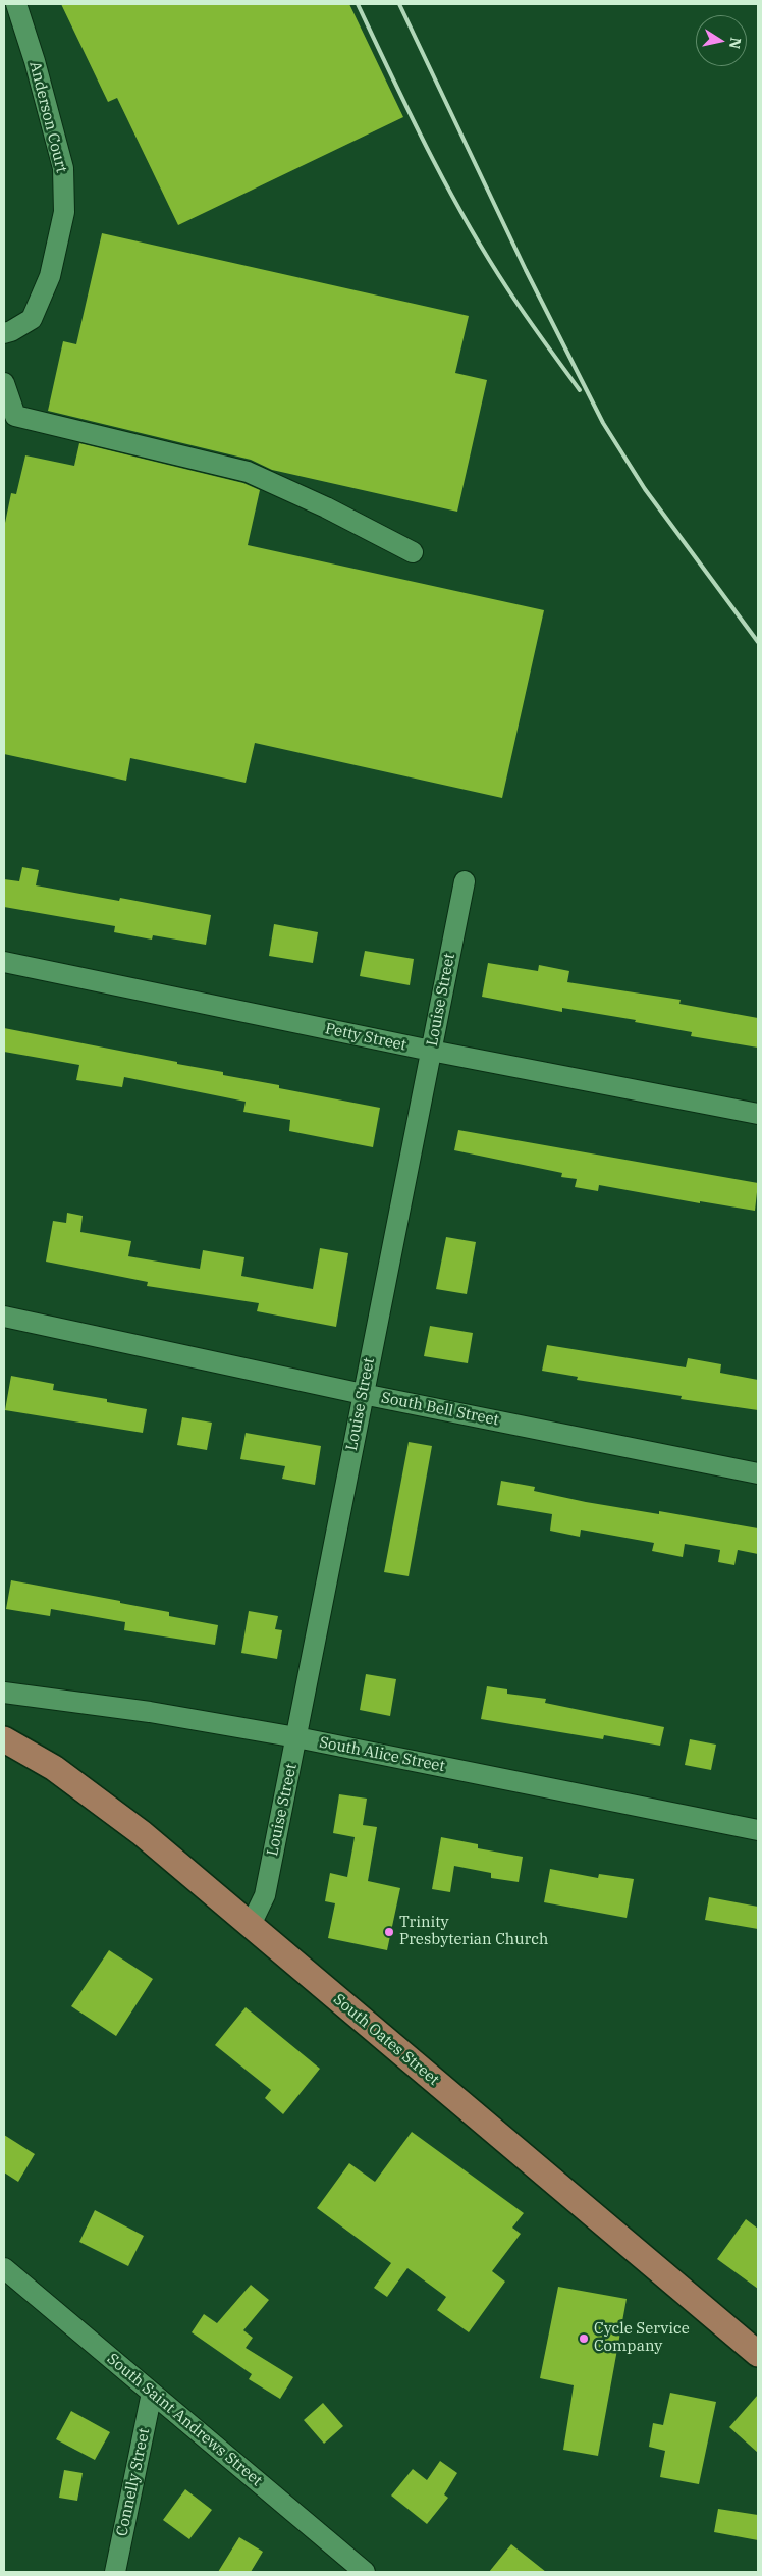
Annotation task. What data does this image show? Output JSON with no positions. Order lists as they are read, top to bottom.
{
  "streets": {
    "main road": ["South Oates Street"],
    "street": [
      "Anderson Court",
      "Louise Street",
      "Petty Street",
      "South Bell Street",
      "South Alice Street",
      "South Saint Andrews Street",
      "Connelly Street"
    ]
  },
  "crossings": [
    ["Louise Street", "Petty Street"],
    ["Louise Street", "South Bell Street"],
    ["Louise Street", "South Alice Street"],
    ["Louise Street", "South Oates Street"],
    ["South Saint Andrews Street", "Connelly Street"]
  ],
  "places": ["Trinity Presbyterian Church", "Cycle Service Company"],
  "north": "right"
}
